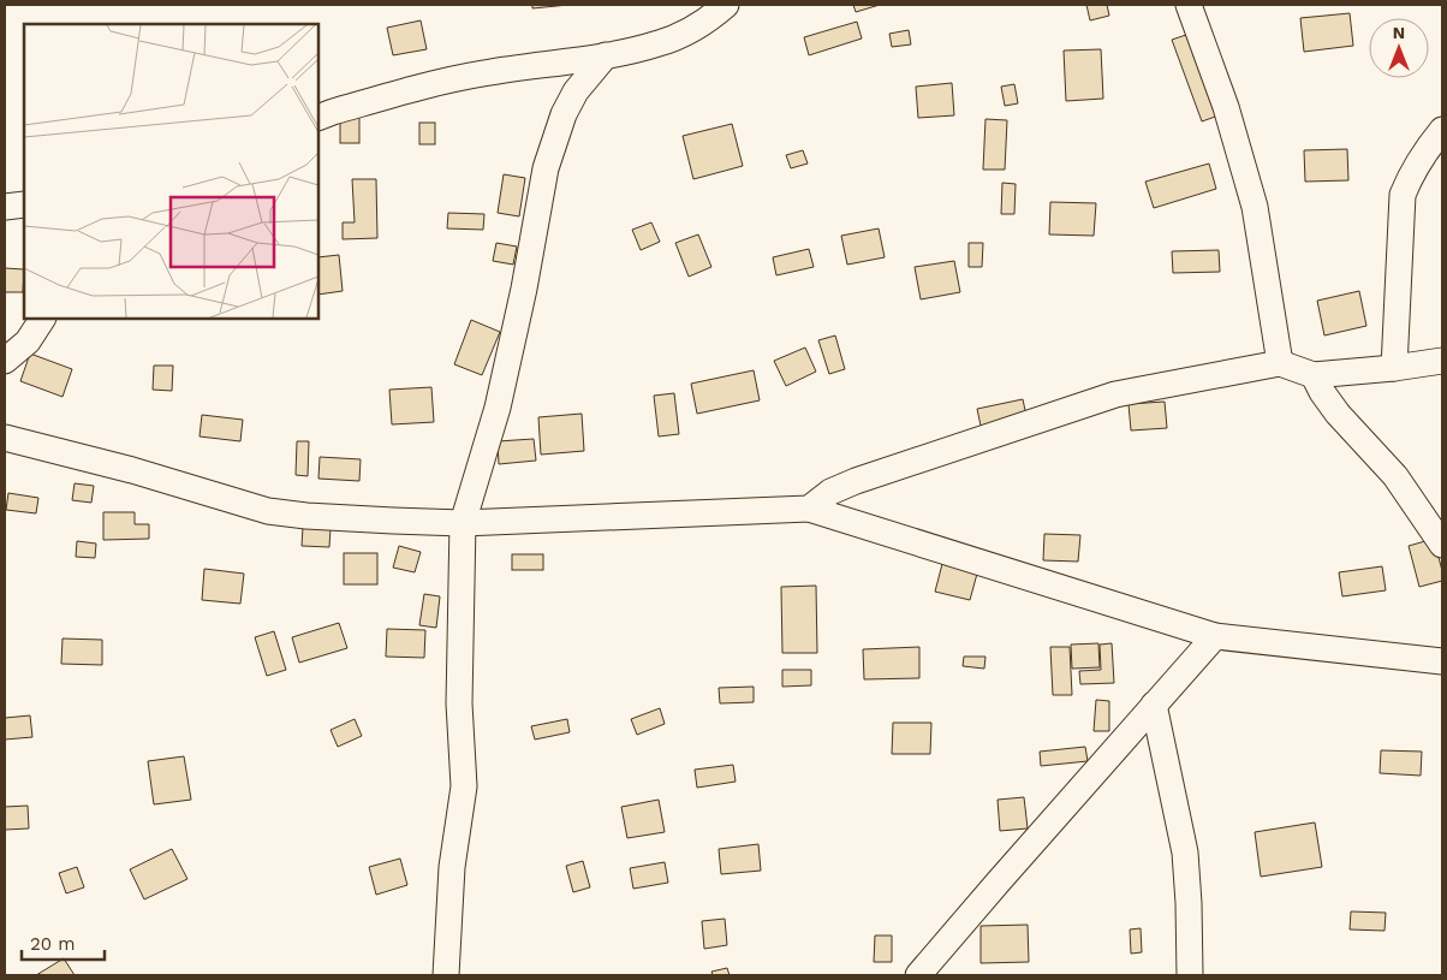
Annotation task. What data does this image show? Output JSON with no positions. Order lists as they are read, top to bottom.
{
  "scale_bar": "20 m",
  "north": "top"
}
